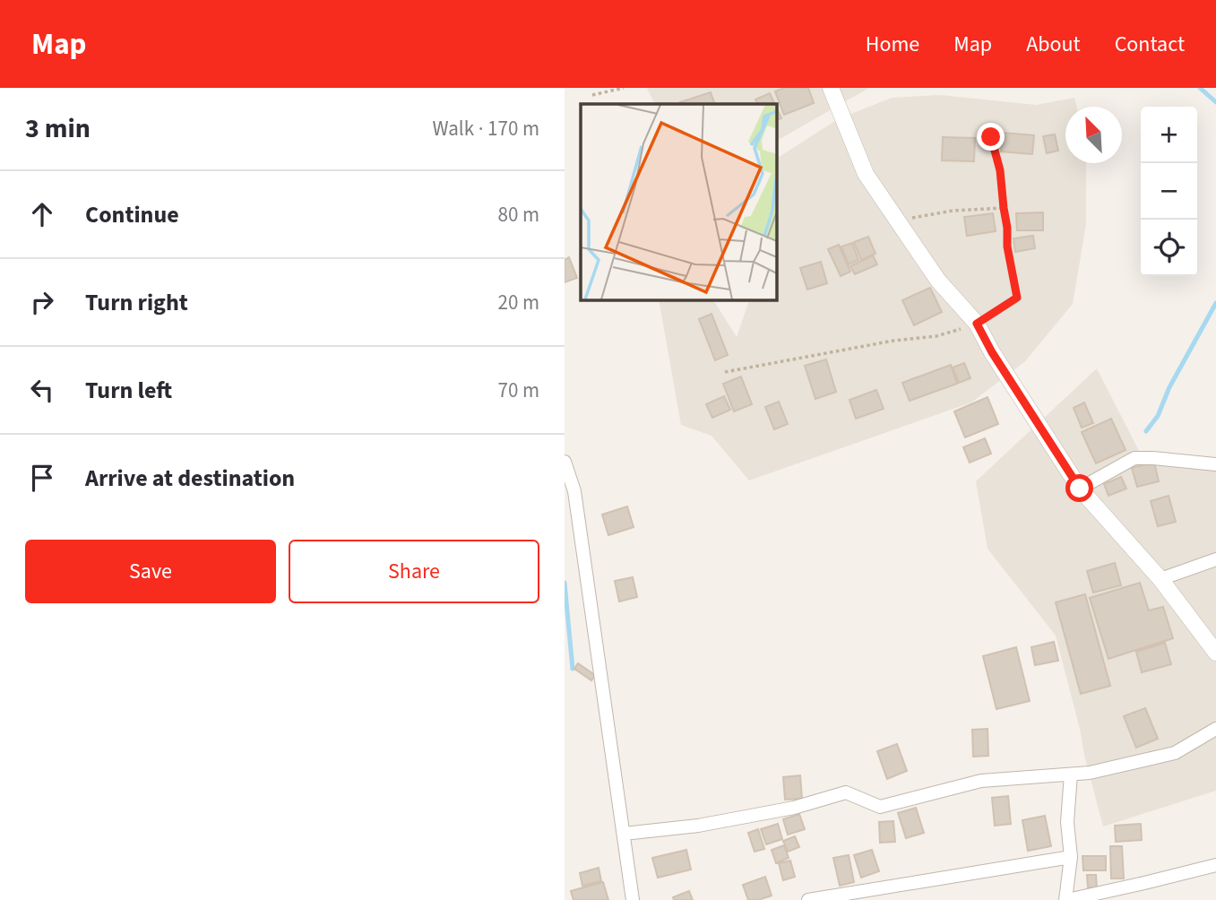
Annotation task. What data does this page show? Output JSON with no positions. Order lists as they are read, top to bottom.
{
  "north": "top left",
  "page": {
    "header": "Map",
    "nav": [
      "Home",
      "Map",
      "About",
      "Contact"
    ],
    "heading": ["3 min", "Walk · 170 m"],
    "map_buttons": ["+", "−"],
    "list": [
      ["Continue", "80 m"],
      ["Turn right", "20 m"],
      ["Turn left", "70 m"],
      "Arrive at destination"
    ],
    "buttons": ["Save", "Share"]
  }
}
